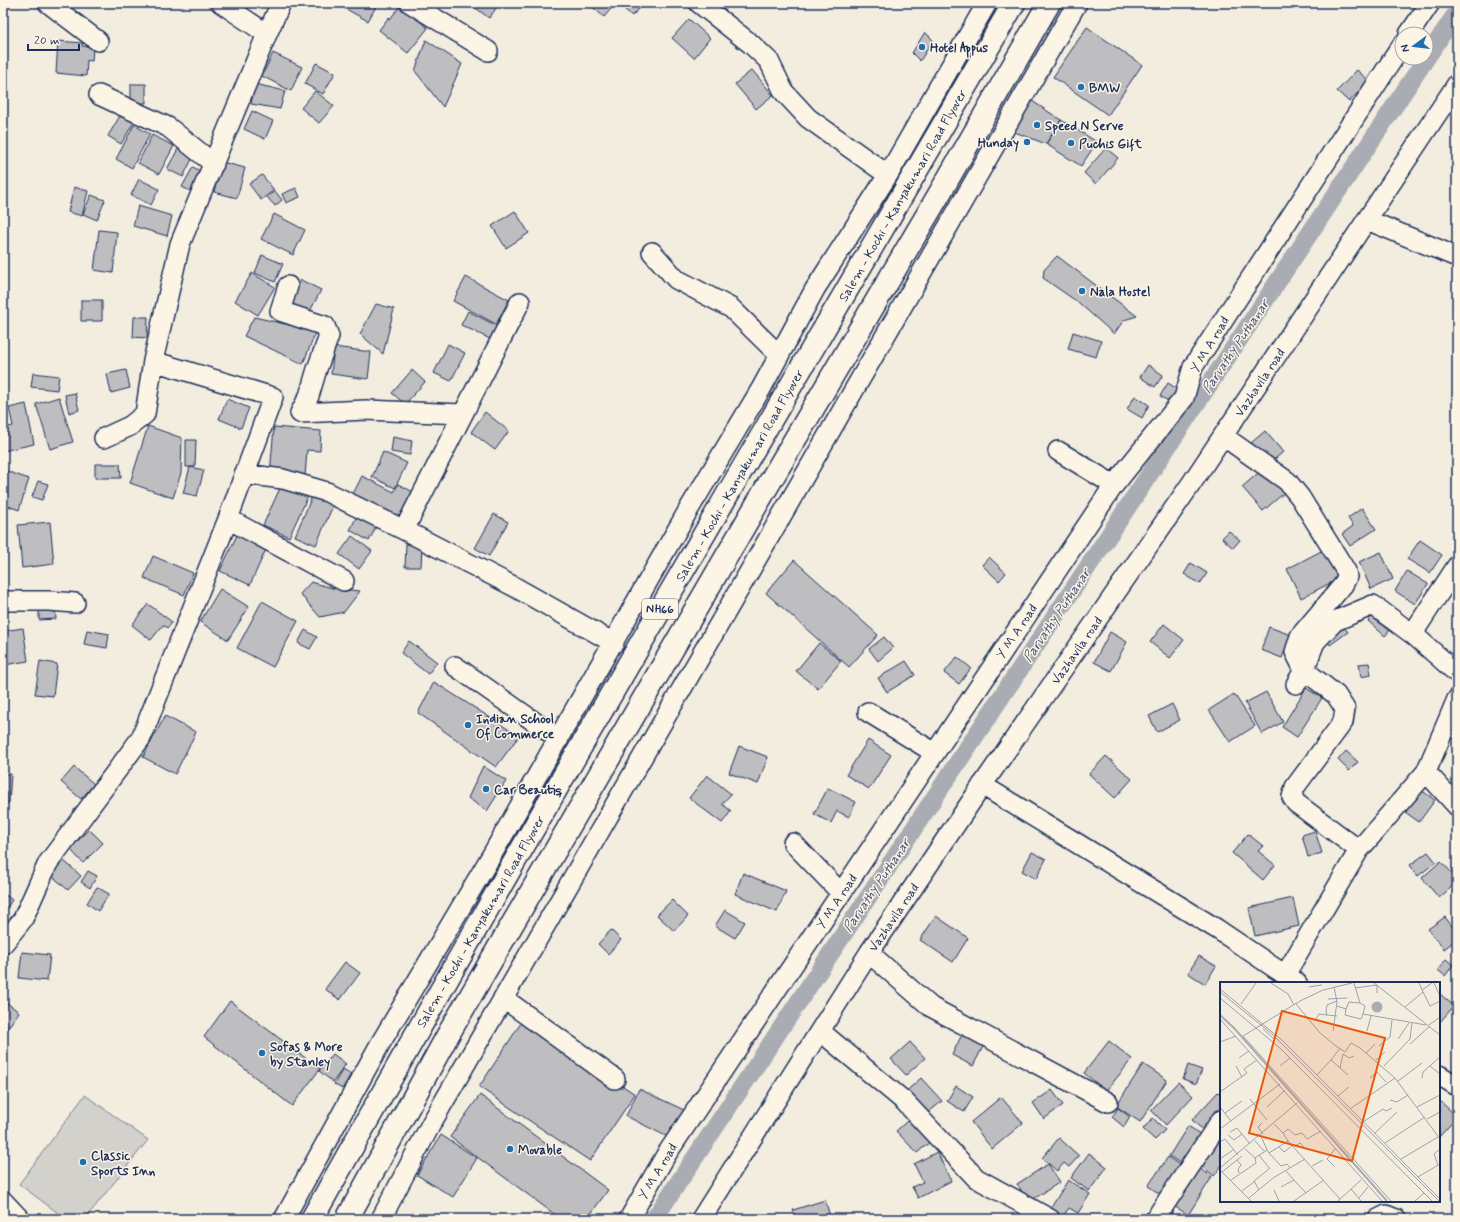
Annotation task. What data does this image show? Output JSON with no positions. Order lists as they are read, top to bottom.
{
  "streets": {
    "highway": ["Salem - Kochi - Kanyakumari Road Flyover", "NH66"],
    "street": ["Y M A road", "Vazhavila road"]
  },
  "water": ["Parvathy Puthanar"],
  "places": [
    "Hotel Appus",
    "BMW",
    "Speed N Serve",
    "Hunday",
    "Puchis Gift",
    "Nala Hostel",
    "Indian School Of Commerce",
    "Car Beautiq",
    "Sofas & More by Stanley",
    "Movable",
    "Classic Sports Inn"
  ],
  "scale_bar": "20 m",
  "north": "left"
}
